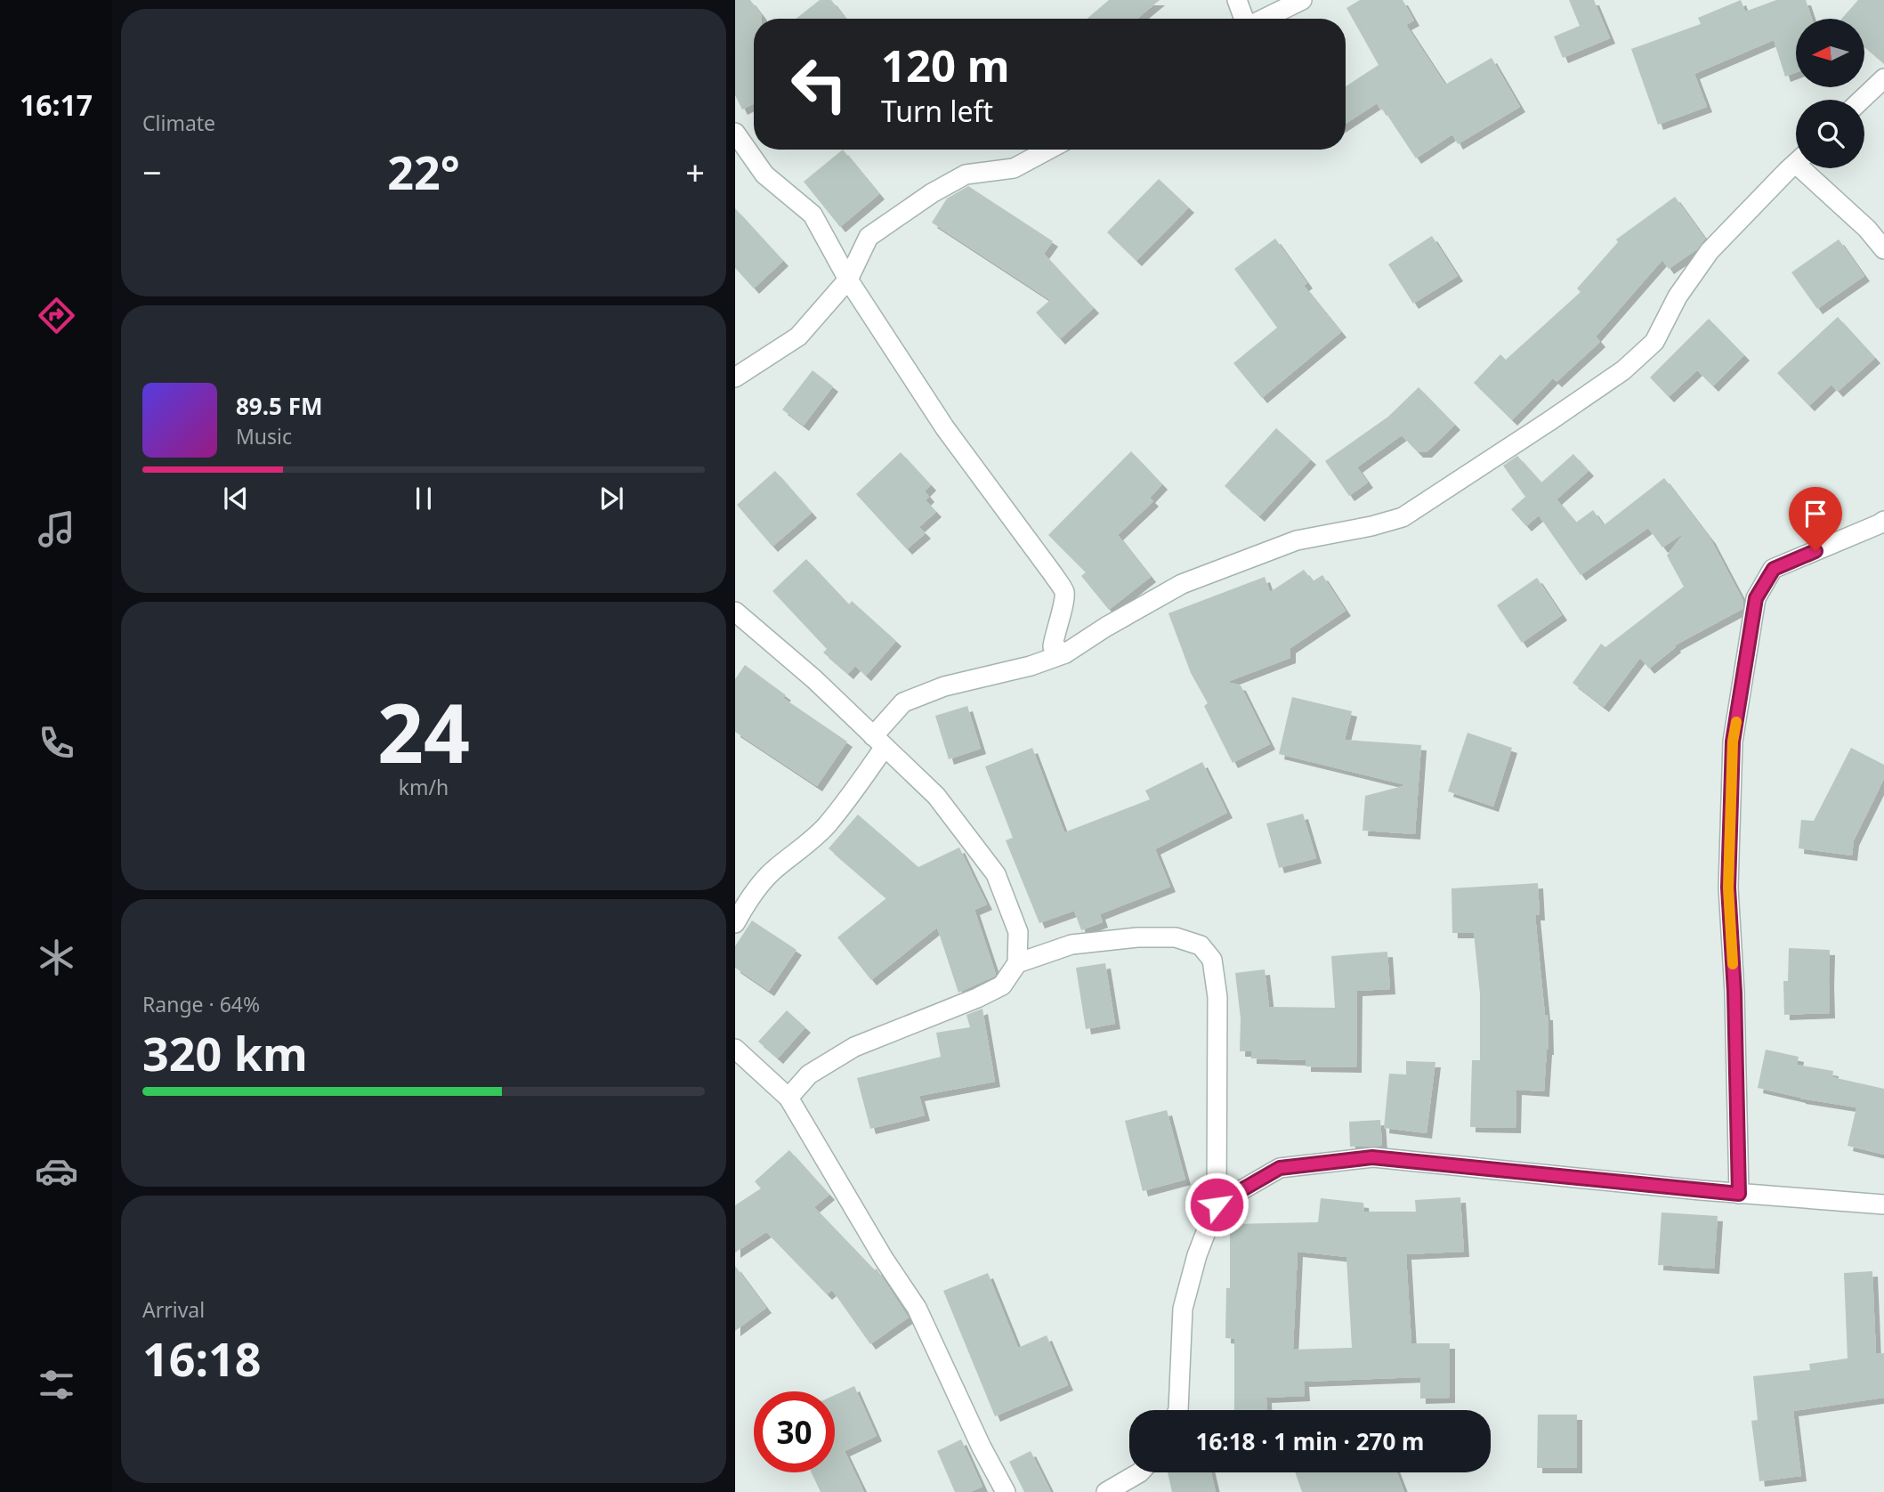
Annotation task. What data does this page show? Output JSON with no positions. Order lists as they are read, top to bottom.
{
  "north": "left",
  "page": {
    "tabs": "16:17",
    "tile": [
      "Climate",
      ["24", "km/h"],
      ["Range · 64%", "320 km"],
      ["Arrival", "16:18"]
    ],
    "turn": ["120 m", "Turn left"],
    "heat": ["−", "22°", "+"],
    "song": ["89.5 FM", "Music"],
    "limit": "30",
    "trip": "16:18 · 1 min · 270 m"
  }
}
